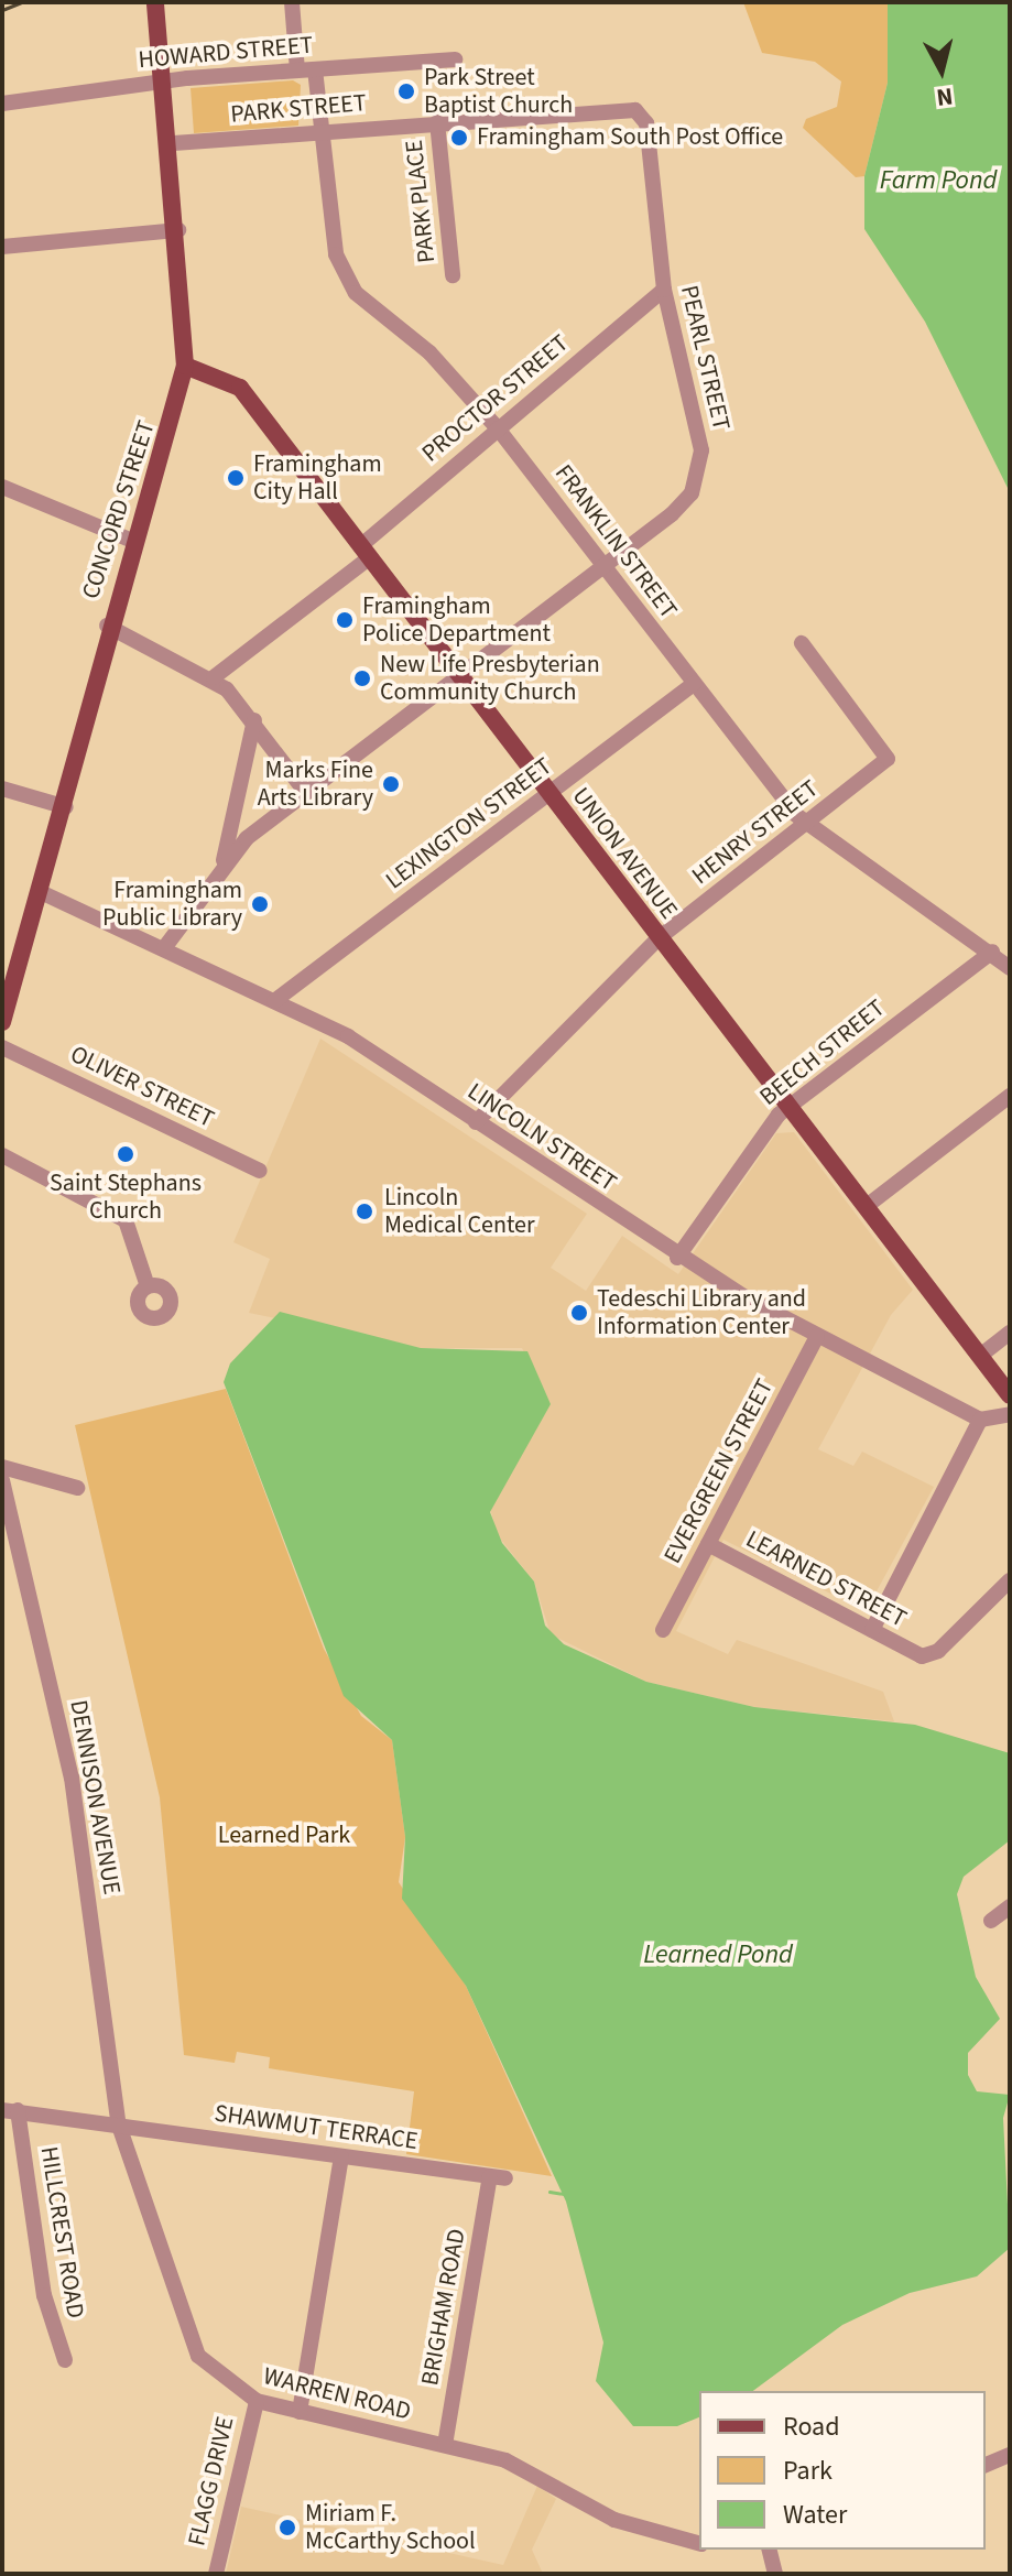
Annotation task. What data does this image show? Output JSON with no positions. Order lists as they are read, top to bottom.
{
  "streets": {
    "main road": ["CONCORD STREET", "UNION AVENUE"],
    "street": [
      "HOWARD STREET",
      "PARK STREET",
      "PARK PLACE",
      "PEARL STREET",
      "PROCTOR STREET",
      "FRANKLIN STREET",
      "LEXINGTON STREET",
      "HENRY STREET",
      "BEECH STREET",
      "OLIVER STREET",
      "LINCOLN STREET",
      "EVERGREEN STREET",
      "LEARNED STREET",
      "DENNISON AVENUE",
      "SHAWMUT TERRACE",
      "HILLCREST ROAD",
      "BRIGHAM ROAD",
      "WARREN ROAD",
      "FLAGG DRIVE"
    ]
  },
  "crossings": [
    ["HOWARD STREET", "CONCORD STREET"],
    ["HOWARD STREET", "FRANKLIN STREET"],
    ["PARK STREET", "PARK PLACE"],
    ["PARK STREET", "PEARL STREET"],
    ["PARK STREET", "CONCORD STREET"],
    ["PARK STREET", "FRANKLIN STREET"],
    ["PEARL STREET", "PROCTOR STREET"],
    ["PEARL STREET", "FRANKLIN STREET"],
    ["PEARL STREET", "UNION AVENUE"],
    ["PEARL STREET", "LINCOLN STREET"],
    ["PROCTOR STREET", "FRANKLIN STREET"],
    ["PROCTOR STREET", "UNION AVENUE"],
    ["CONCORD STREET", "UNION AVENUE"],
    ["CONCORD STREET", "LINCOLN STREET"],
    ["FRANKLIN STREET", "LEXINGTON STREET"],
    ["FRANKLIN STREET", "HENRY STREET"],
    ["FRANKLIN STREET", "BEECH STREET"],
    ["LEXINGTON STREET", "UNION AVENUE"],
    ["LEXINGTON STREET", "LINCOLN STREET"],
    ["HENRY STREET", "UNION AVENUE"],
    ["HENRY STREET", "LINCOLN STREET"],
    ["UNION AVENUE", "BEECH STREET"],
    ["BEECH STREET", "LINCOLN STREET"],
    ["LINCOLN STREET", "EVERGREEN STREET"],
    ["EVERGREEN STREET", "LEARNED STREET"],
    ["DENNISON AVENUE", "SHAWMUT TERRACE"],
    ["DENNISON AVENUE", "WARREN ROAD"],
    ["SHAWMUT TERRACE", "HILLCREST ROAD"],
    ["SHAWMUT TERRACE", "BRIGHAM ROAD"],
    ["SHAWMUT TERRACE", "WARREN ROAD"],
    ["BRIGHAM ROAD", "WARREN ROAD"],
    ["WARREN ROAD", "FLAGG DRIVE"]
  ],
  "water": ["Farm Pond", "Learned Pond"],
  "parks": ["Learned Park"],
  "places": [
    "Park Street Baptist Church",
    "Framingham South Post Office",
    "Framingham City Hall",
    "Framingham Police Department",
    "New Life Presbyterian Community Church",
    "Marks Fine Arts Library",
    "Framingham Public Library",
    "Saint Stephans Church",
    "Lincoln Medical Center",
    "Tedeschi Library and Information Center",
    "Miriam F. McCarthy School"
  ],
  "legend": ["Road", "Park", "Water"],
  "north": "bottom"
}
